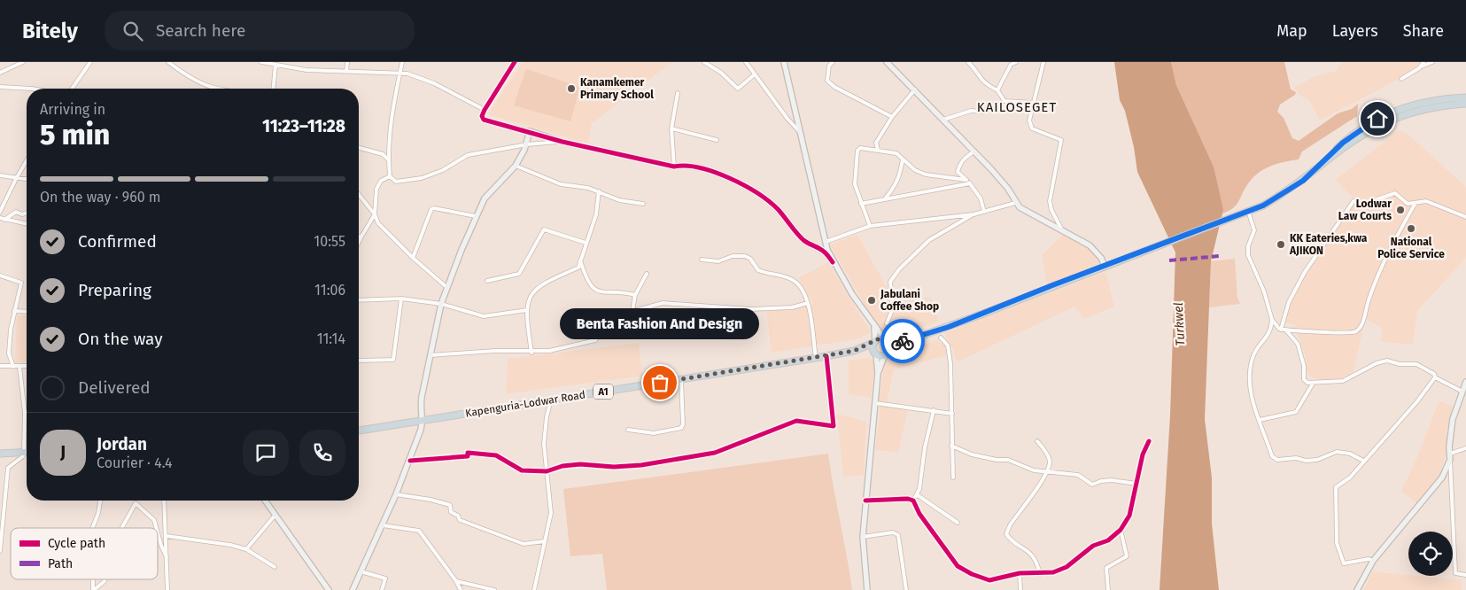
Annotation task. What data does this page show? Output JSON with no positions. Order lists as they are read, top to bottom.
{
  "streets": {
    "highway": ["A1", "Kapenguria-Lodwar Road"]
  },
  "districts": ["KAILOSEGET"],
  "water": ["Turkwel"],
  "places": [
    "Kanamkemer Primary School",
    "Lodwar Law Courts",
    "National Police Service",
    "KK Eateries,kwa AJIKON",
    "Jabulani Coffee Shop",
    "Benta Fashion And Design"
  ],
  "legend": ["Cycle path", "Path"],
  "page": {
    "header": "Bitely",
    "search": "Search here",
    "nav": ["Map", "Layers", "Share"],
    "heading": ["5 min", "Arriving in", "11:23–11:28"],
    "panel": ["Jordan", "Courier · 4.4"],
    "bar": "On the way · 960 m",
    "list": [
      ["Confirmed", "10:55"],
      ["Preparing", "11:06"],
      ["On the way", "11:14"],
      "Delivered"
    ],
    "bubble": "Benta Fashion And Design",
    "round": "J"
  }
}
